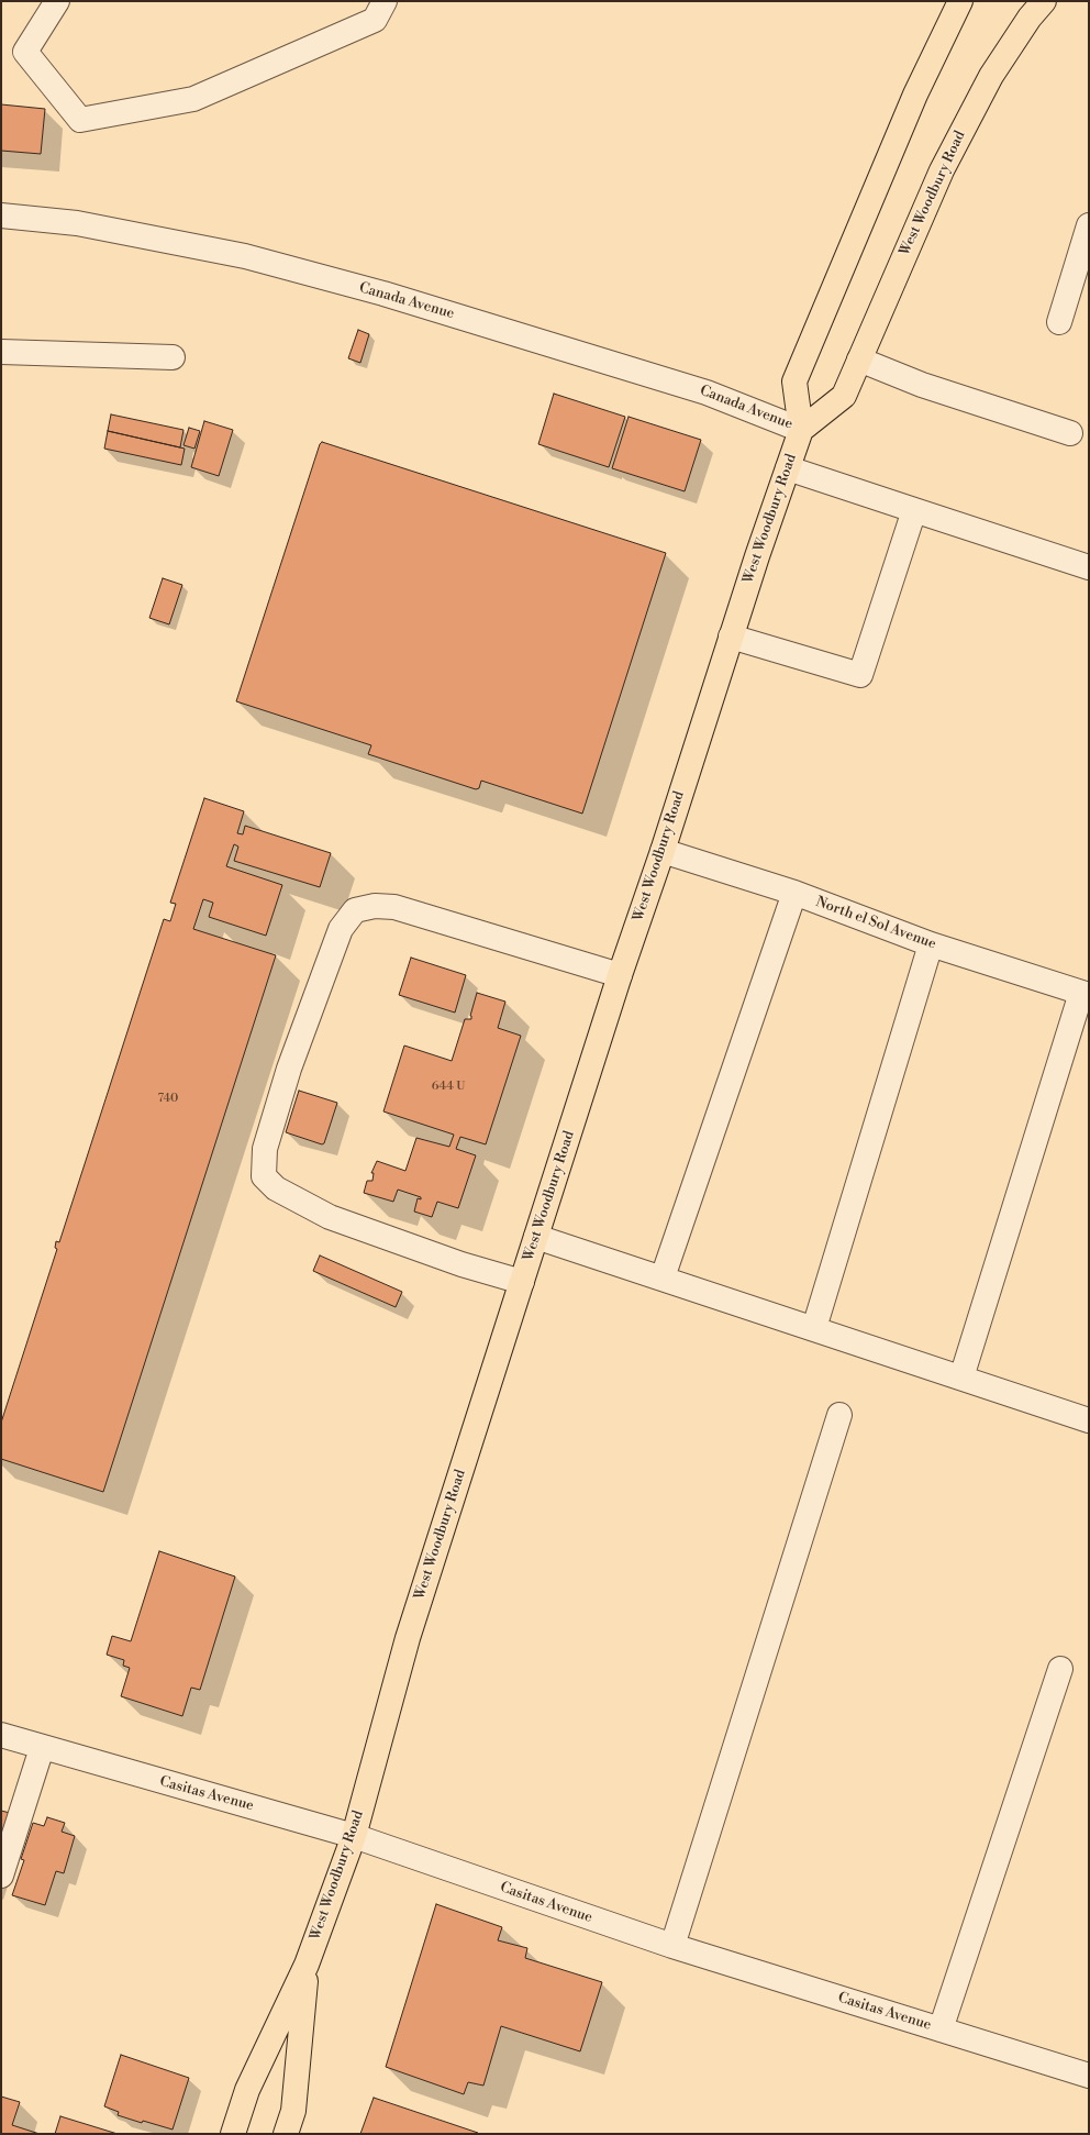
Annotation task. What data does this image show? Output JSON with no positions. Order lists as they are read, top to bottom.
{
  "streets": {
    "main road": ["West Woodbury Road"],
    "street": ["Canada Avenue", "North el Sol Avenue", "Casitas Avenue"]
  },
  "crossings": [
    ["West Woodbury Road", "Canada Avenue"],
    ["West Woodbury Road", "North el Sol Avenue"],
    ["West Woodbury Road", "Casitas Avenue"]
  ],
  "house_numbers": ["644 U", "740"]
}
